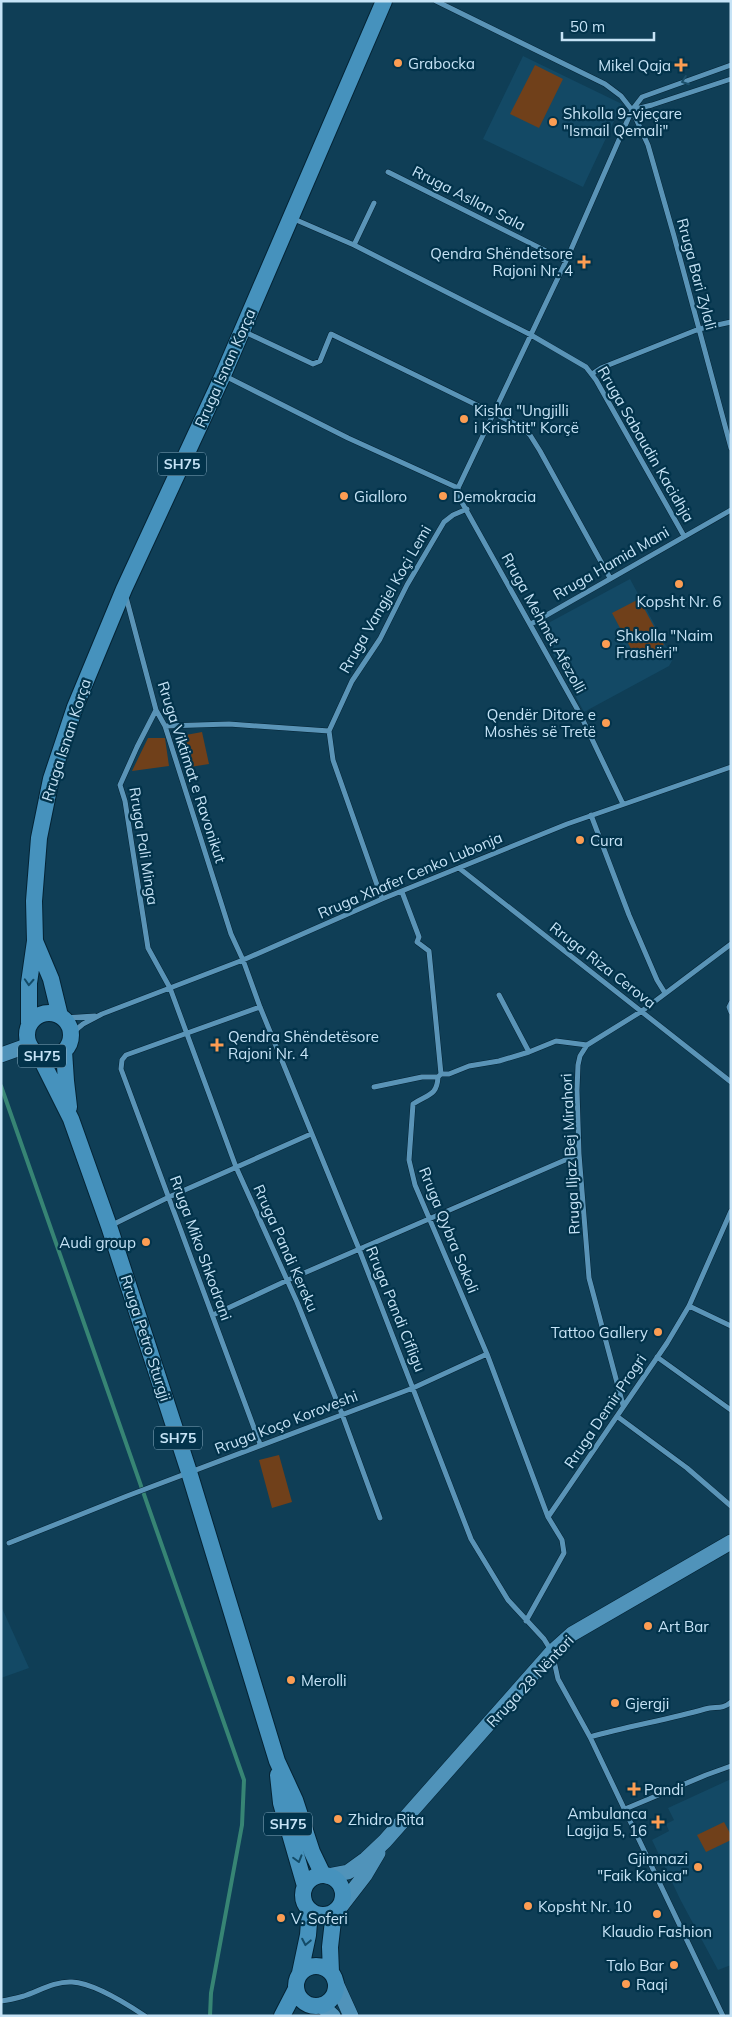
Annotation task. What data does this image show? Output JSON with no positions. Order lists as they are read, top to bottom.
{
  "streets": {
    "main road": [
      "Rruga Isnan Korça",
      "SH75",
      "Rruga Petro Sturgji",
      "Rruga 28 Nëntori"
    ],
    "street": [
      "Rruga Asllan Sala",
      "Rruga Bari Zylali",
      "Rruga Sabaudin Kacidhja",
      "Rruga Hamid Mani",
      "Rruga Vangjel Koçi Lemi",
      "Rruga Mehmet Afezolli",
      "Rruga Viktimat e Ravonikut",
      "Rruga Pali Minga",
      "Rruga Xhafer Cenko Lubonja",
      "Rruga Riza Cerova",
      "Rruga Iljaz Bej Mirahori",
      "Rruga Qybra Sokoli",
      "Rruga Miko Shkodrani",
      "Rruga Pandi Kereku",
      "Rruga Pandi Cifligu",
      "Rruga Demir Progri",
      "Rruga Koço Koroveshi"
    ]
  },
  "crossings": [
    ["Rruga Isnan Korça", "Rruga Sabaudin Kacidhja"],
    ["Rruga Isnan Korça", "SH75"],
    ["Rruga Isnan Korça", "Rruga Viktimat e Ravonikut"],
    ["Rruga Isnan Korça", "Rruga Xhafer Cenko Lubonja"],
    ["Rruga Isnan Korça", "Rruga Petro Sturgji"],
    ["Rruga Sabaudin Kacidhja", "Rruga Hamid Mani"],
    ["SH75", "Rruga Xhafer Cenko Lubonja"],
    ["SH75", "Rruga Petro Sturgji"],
    ["SH75", "Rruga 28 Nëntori"],
    ["Rruga Hamid Mani", "Rruga Mehmet Afezolli"],
    ["Rruga Vangjel Koçi Lemi", "Rruga Mehmet Afezolli"],
    ["Rruga Mehmet Afezolli", "Rruga Xhafer Cenko Lubonja"],
    ["Rruga Viktimat e Ravonikut", "Rruga Pali Minga"],
    ["Rruga Viktimat e Ravonikut", "Rruga Xhafer Cenko Lubonja"],
    ["Rruga Viktimat e Ravonikut", "Rruga Pandi Cifligu"],
    ["Rruga Pali Minga", "Rruga Xhafer Cenko Lubonja"],
    ["Rruga Pali Minga", "Rruga Pandi Kereku"],
    ["Rruga Xhafer Cenko Lubonja", "Rruga Riza Cerova"],
    ["Rruga Xhafer Cenko Lubonja", "Rruga Pandi Kereku"],
    ["Rruga Xhafer Cenko Lubonja", "Rruga Pandi Cifligu"],
    ["Rruga Xhafer Cenko Lubonja", "Rruga Petro Sturgji"],
    ["Rruga Iljaz Bej Mirahori", "Rruga Demir Progri"],
    ["Rruga Qybra Sokoli", "Rruga Demir Progri"],
    ["Rruga Qybra Sokoli", "Rruga Koço Koroveshi"],
    ["Rruga Miko Shkodrani", "Rruga Pandi Kereku"],
    ["Rruga Miko Shkodrani", "Rruga Koço Koroveshi"],
    ["Rruga Pandi Kereku", "Rruga Koço Koroveshi"],
    ["Rruga Pandi Cifligu", "Rruga Koço Koroveshi"],
    ["Rruga Pandi Cifligu", "Rruga 28 Nëntori"],
    ["Rruga Petro Sturgji", "Rruga Koço Koroveshi"],
    ["Rruga Petro Sturgji", "Rruga 28 Nëntori"]
  ],
  "places": {
    "other": [
      "Grabocka",
      "Shkolla 9-vjeçare \"Ismail Qemali\"",
      "Kisha \"Ungjilli i Krishtit\" Korçë",
      "Gialloro",
      "Demokracia",
      "Kopsht Nr. 6",
      "Shkolla \"Naim Frashëri\"",
      "Qendër Ditore e Moshës së Tretë",
      "Cura",
      "Audi group",
      "Tattoo Gallery",
      "Art Bar",
      "Merolli",
      "Gjergji",
      "Zhidro Rita",
      "Gjimnazi \"Faik Konica\"",
      "Kopsht Nr. 10",
      "Klaudio Fashion",
      "V. Soferi",
      "Talo Bar",
      "Raqi"
    ],
    "health": [
      "Mikel Qaja",
      "Qendra Shëndetsore Rajoni Nr. 4",
      "Qendra Shëndetësore Rajoni Nr. 4",
      "Pandi",
      "Ambulanca Lagija 5, 16"
    ]
  },
  "scale_bar": "50 m"
}
